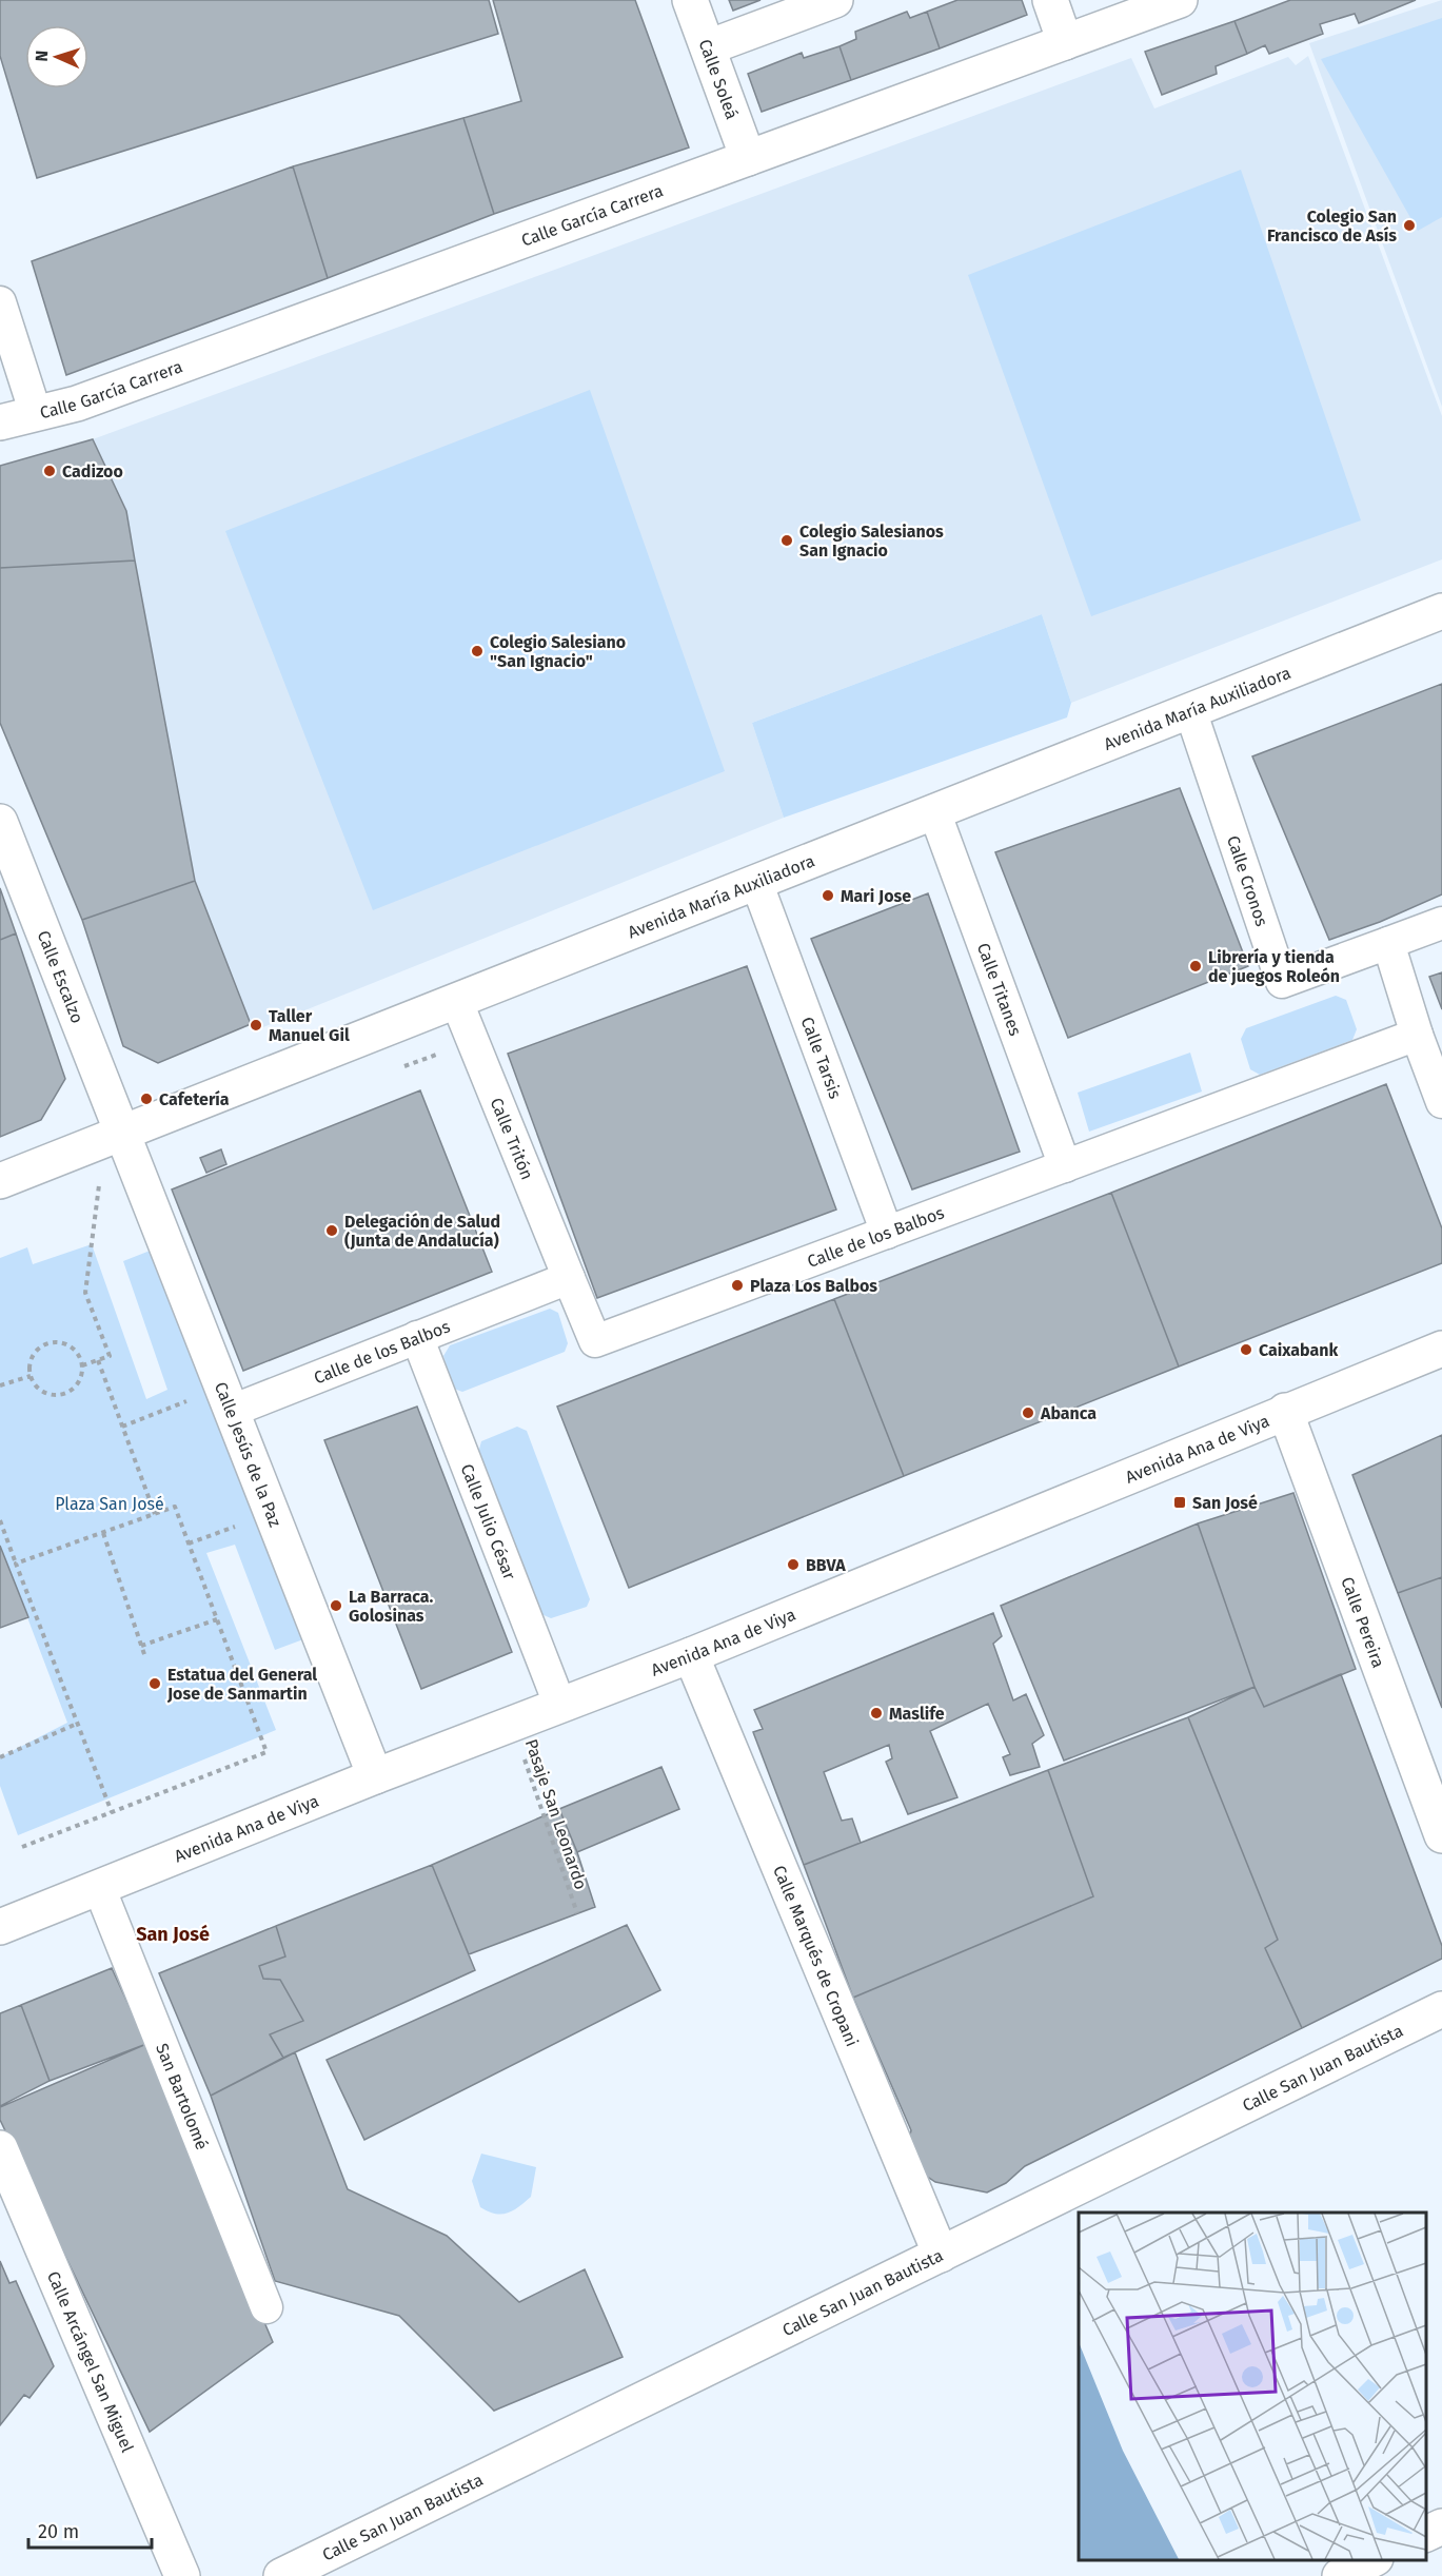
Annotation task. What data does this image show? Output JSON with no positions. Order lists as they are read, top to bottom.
{
  "streets": {
    "street": [
      "Calle Soleá",
      "Calle García Carrera",
      "Avenida María Auxiliadora",
      "Calle Cronos",
      "Calle Escalzo",
      "Calle Titanes",
      "Calle Tarsis",
      "Calle Tritón",
      "Calle de los Balbos",
      "Avenida Ana de Viya",
      "Calle Jesús de la Paz",
      "Calle Julio César",
      "Calle Pereira",
      "Calle Marqués de Cropani",
      "Calle San Juan Bautista",
      "San Bartolomé",
      "Calle Arcángel San Miguel"
    ],
    "path": ["Pasaje San Leonardo"]
  },
  "crossings": [
    ["Calle Soleá", "Calle García Carrera"],
    ["Avenida María Auxiliadora", "Calle Cronos"],
    ["Avenida María Auxiliadora", "Calle Escalzo"],
    ["Avenida María Auxiliadora", "Calle Titanes"],
    ["Avenida María Auxiliadora", "Calle Tarsis"],
    ["Avenida María Auxiliadora", "Calle Tritón"],
    ["Avenida María Auxiliadora", "Calle Jesús de la Paz"],
    ["Calle Escalzo", "Calle Jesús de la Paz"],
    ["Calle Titanes", "Calle de los Balbos"],
    ["Calle Tarsis", "Calle de los Balbos"],
    ["Calle Tritón", "Calle de los Balbos"],
    ["Calle de los Balbos", "Calle Jesús de la Paz"],
    ["Calle de los Balbos", "Calle Julio César"],
    ["Avenida Ana de Viya", "Calle Jesús de la Paz"],
    ["Avenida Ana de Viya", "Calle Julio César"],
    ["Avenida Ana de Viya", "Calle Pereira"],
    ["Avenida Ana de Viya", "Pasaje San Leonardo"],
    ["Avenida Ana de Viya", "Calle Marqués de Cropani"],
    ["Avenida Ana de Viya", "San Bartolomé"],
    ["Calle Marqués de Cropani", "Calle San Juan Bautista"]
  ],
  "districts": ["San José"],
  "parks": ["Plaza San José"],
  "places": {
    "other": [
      "Colegio San Francisco de Asís",
      "Cadizoo",
      "Colegio Salesianos San Ignacio",
      "Colegio Salesiano \"San Ignacio\"",
      "Mari Jose",
      "Librería y tienda de juegos Roleón",
      "Taller Manuel Gil",
      "Cafetería",
      "Delegación de Salud (Junta de Andalucía)",
      "Plaza Los Balbos",
      "Caixabank",
      "Abanca",
      "BBVA",
      "La Barraca. Golosinas",
      "Estatua del General Jose de Sanmartin",
      "Maslife"
    ],
    "transit": ["San José"]
  },
  "scale_bar": "20 m",
  "north": "left"
}
